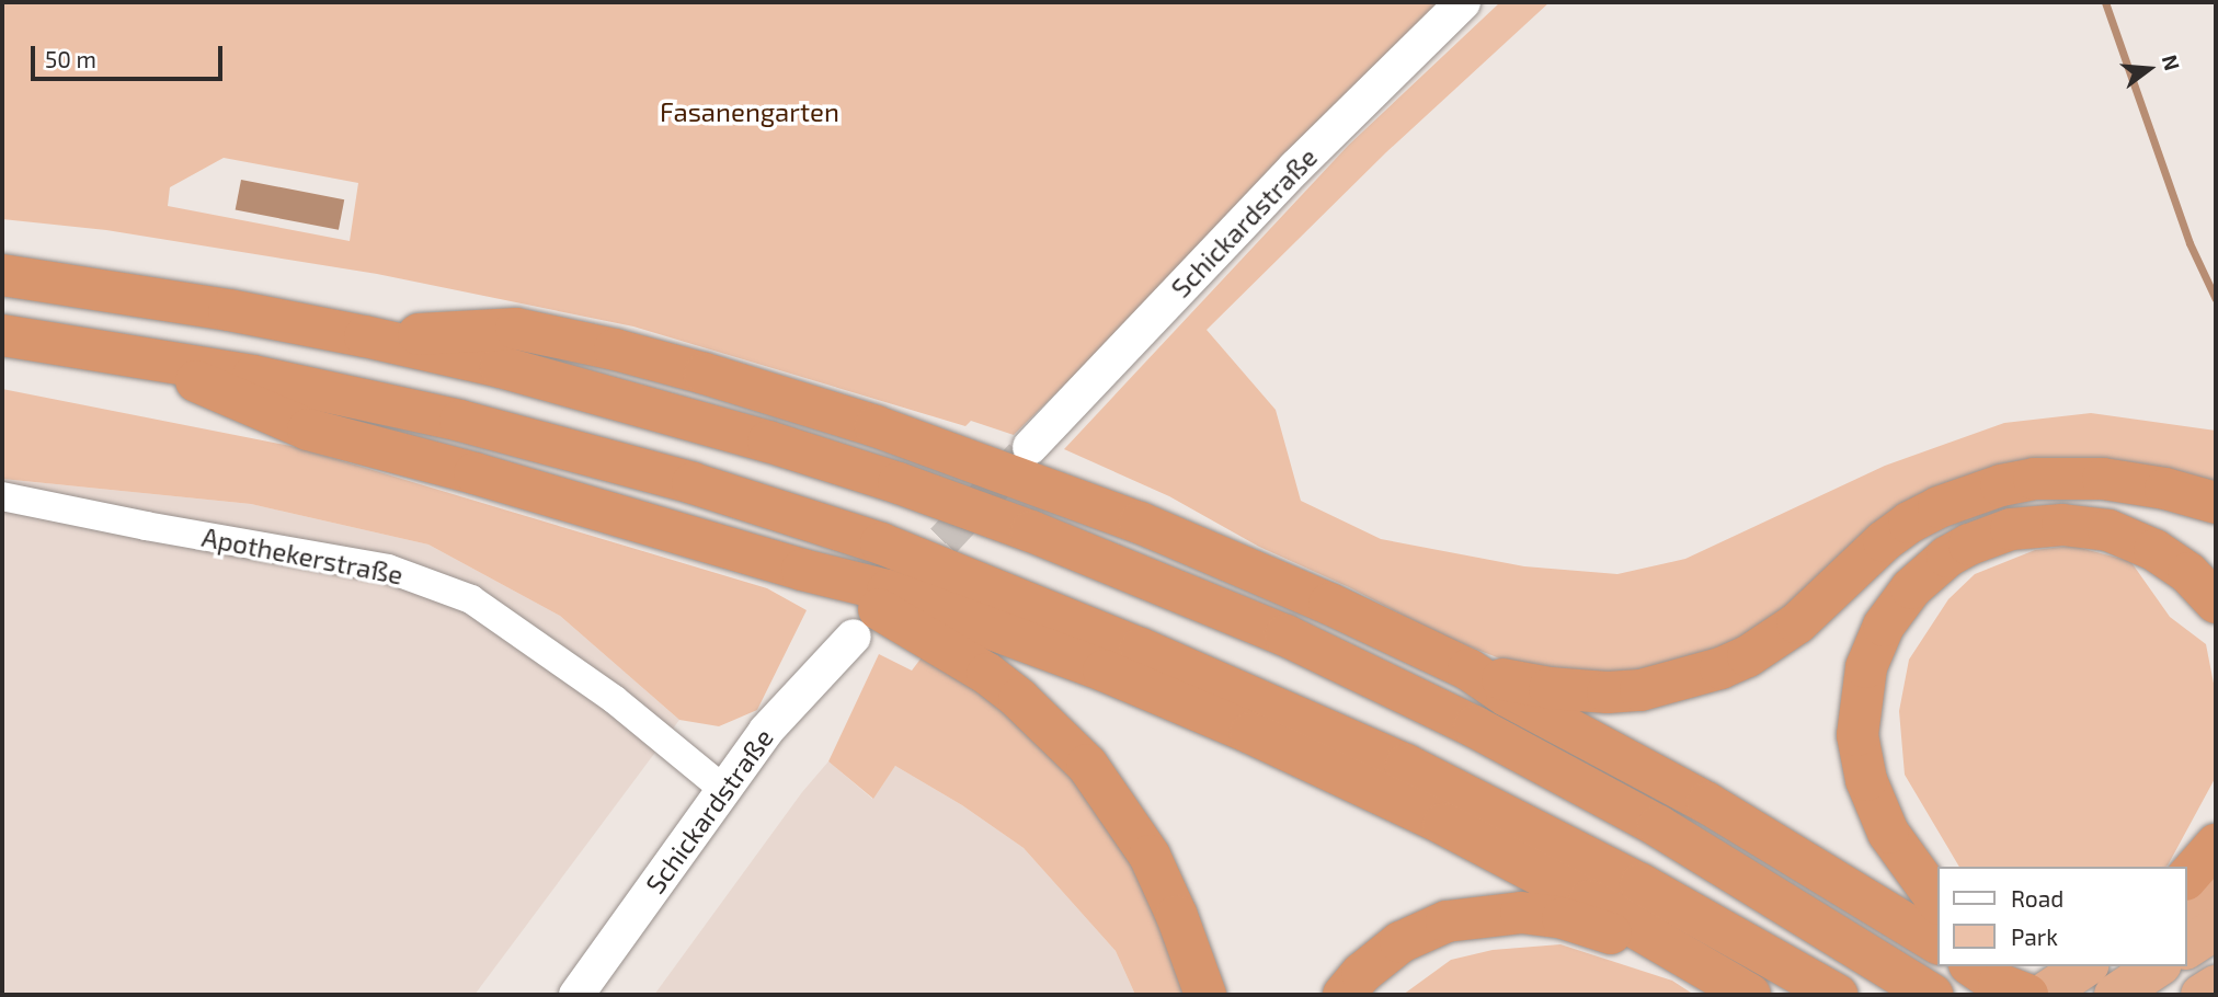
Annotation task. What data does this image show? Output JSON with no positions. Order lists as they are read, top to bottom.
{
  "streets": {
    "street": ["Schickardstraße", "Apothekerstraße"]
  },
  "crossings": [
    ["Schickardstraße", "Apothekerstraße"]
  ],
  "parks": ["Fasanengarten"],
  "legend": ["Road", "Park"],
  "scale_bar": "50 m",
  "north": "right"
}
